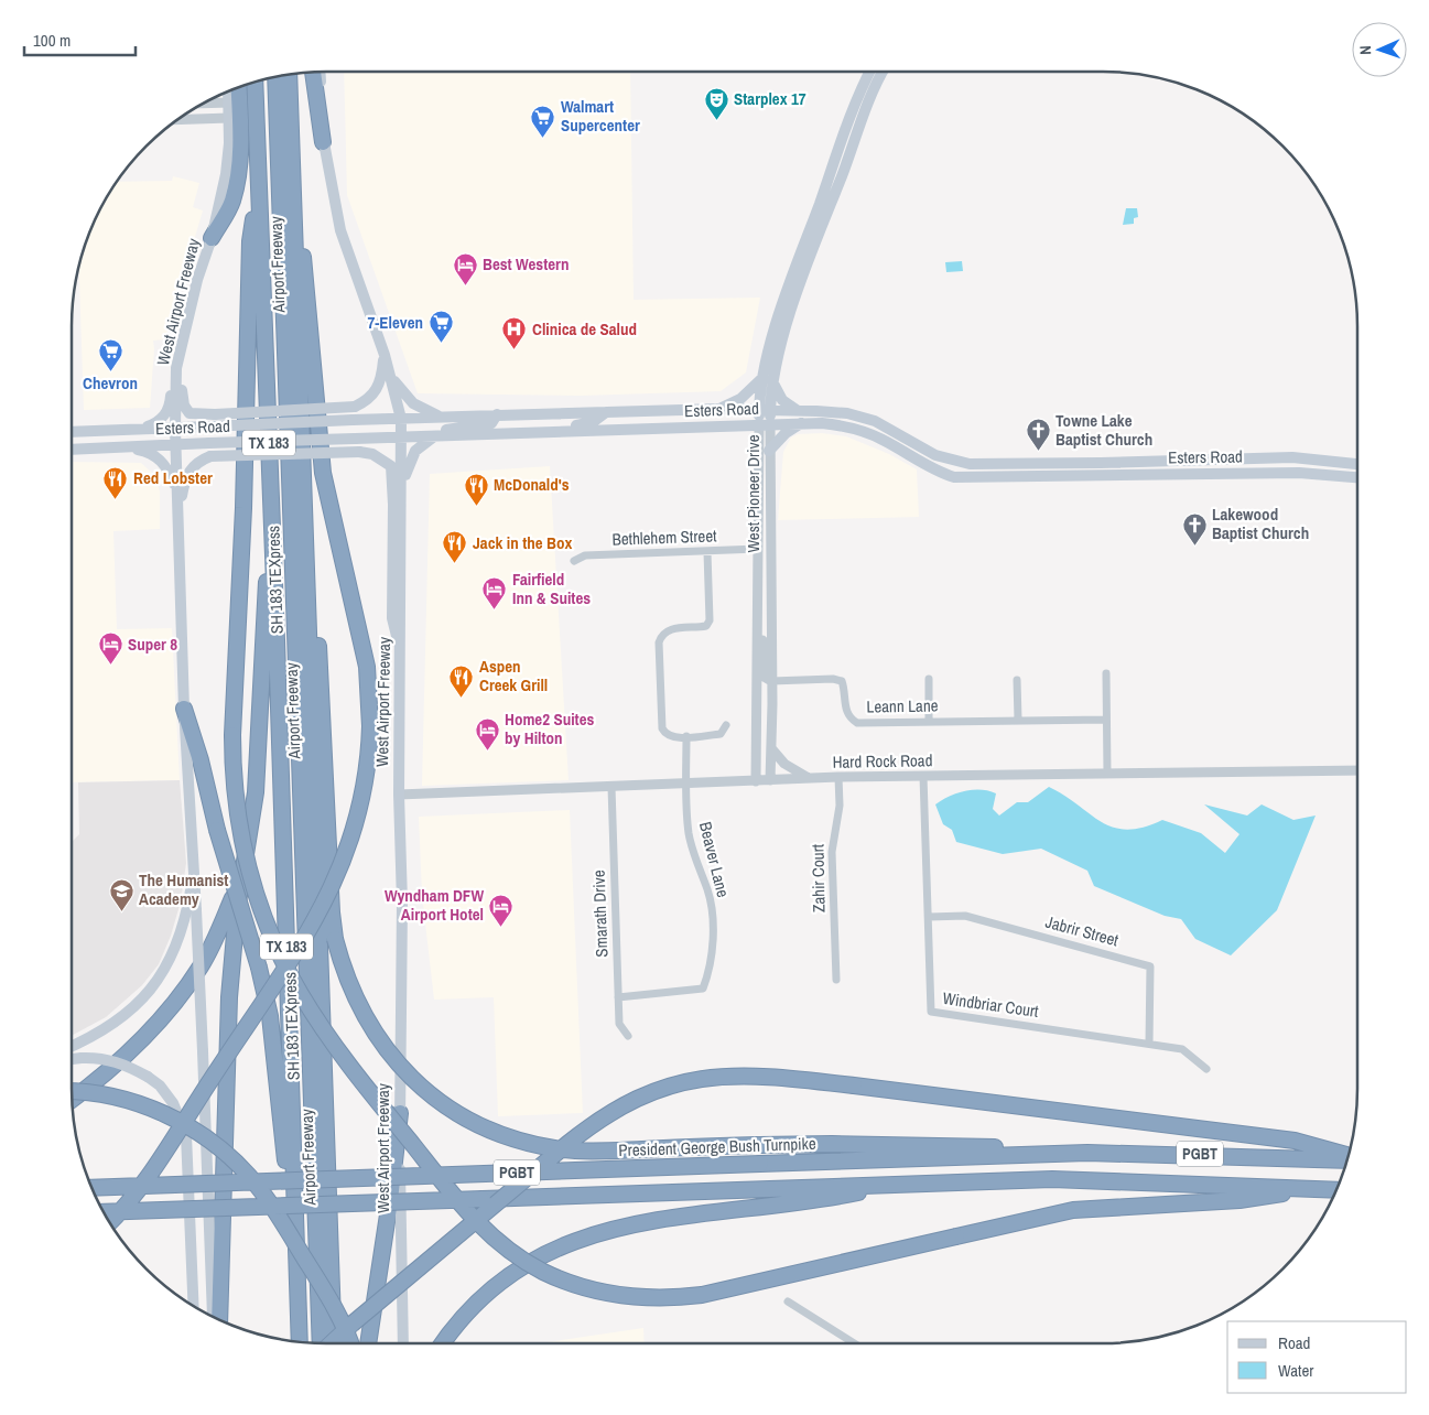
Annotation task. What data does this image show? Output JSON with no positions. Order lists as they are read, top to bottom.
{
  "streets": {
    "highway": [
      "Airport Freeway",
      "TX 183",
      "SH 183 TEXpress",
      "President George Bush Turnpike",
      "PGBT"
    ],
    "main road": ["West Airport Freeway", "Esters Road", "West Pioneer Drive"],
    "street": [
      "Bethlehem Street",
      "Leann Lane",
      "Hard Rock Road",
      "Beaver Lane",
      "Zahir Court",
      "Smarath Drive",
      "Jabrir Street",
      "Windbriar Court"
    ]
  },
  "crossings": [
    ["West Airport Freeway", "Esters Road"],
    ["West Airport Freeway", "Hard Rock Road"],
    ["Esters Road", "West Pioneer Drive"],
    ["West Pioneer Drive", "Bethlehem Street"],
    ["West Pioneer Drive", "Leann Lane"],
    ["West Pioneer Drive", "Hard Rock Road"],
    ["Hard Rock Road", "Beaver Lane"],
    ["Hard Rock Road", "Zahir Court"],
    ["Hard Rock Road", "Smarath Drive"],
    ["Hard Rock Road", "Windbriar Court"],
    ["Beaver Lane", "Smarath Drive"],
    ["Jabrir Street", "Windbriar Court"]
  ],
  "places": {
    "theatre": ["Starplex 17"],
    "supermarket": ["Walmart Supercenter", "7-Eleven", "Chevron"],
    "hotel": [
      "Best Western",
      "Fairfield Inn & Suites",
      "Super 8",
      "Home2 Suites by Hilton",
      "Wyndham DFW Airport Hotel"
    ],
    "hospital": ["Clinica de Salud"],
    "church": ["Towne Lake Baptist Church", "Lakewood Baptist Church"],
    "restaurant": [
      "Red Lobster",
      "McDonald's",
      "Jack in the Box",
      "Aspen Creek Grill"
    ],
    "school or university": ["The Humanist Academy"]
  },
  "legend": ["Road", "Water"],
  "scale_bar": "100 m",
  "north": "left"
}
